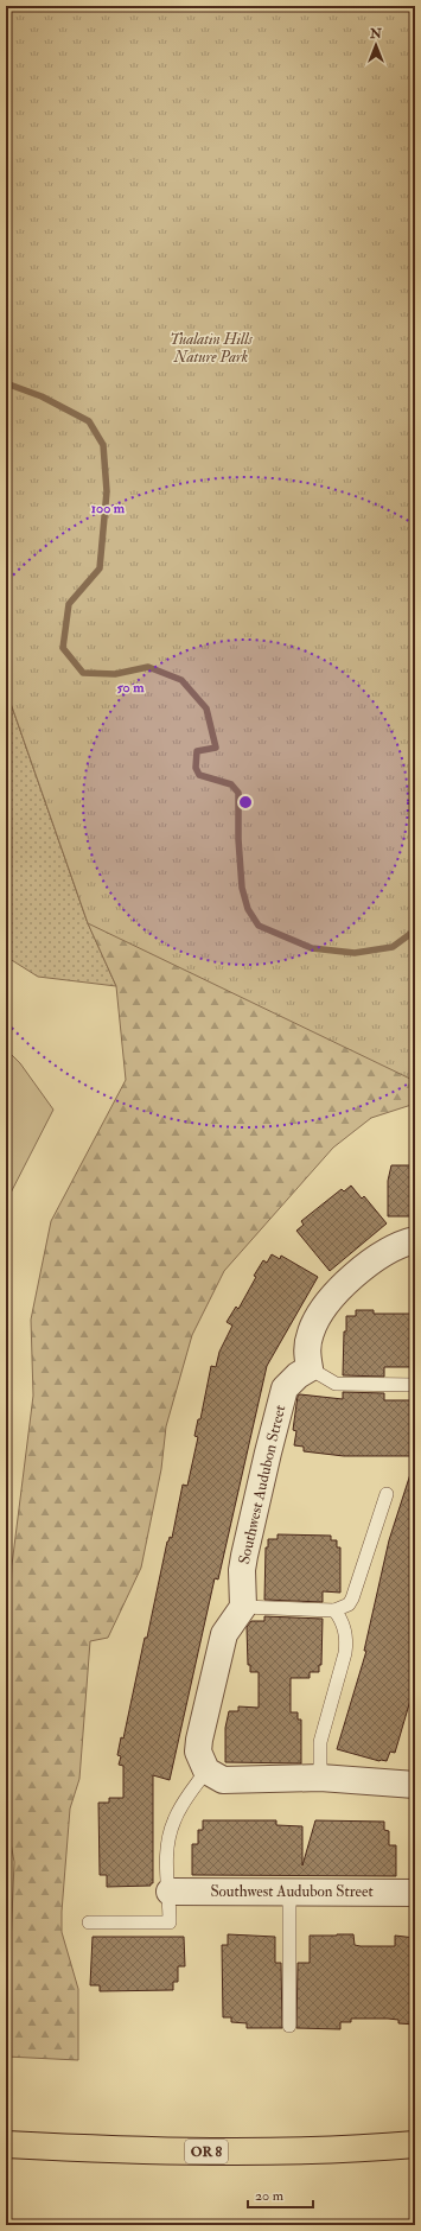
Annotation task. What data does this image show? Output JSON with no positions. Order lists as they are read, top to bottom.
{
  "streets": {
    "main road": ["OR 8"],
    "street": ["Southwest Audubon Street"]
  },
  "parks": ["Tualatin Hills Nature Park"],
  "scale_bar": "20 m",
  "north": "top",
  "rings": ["100 m", "50 m"]
}
